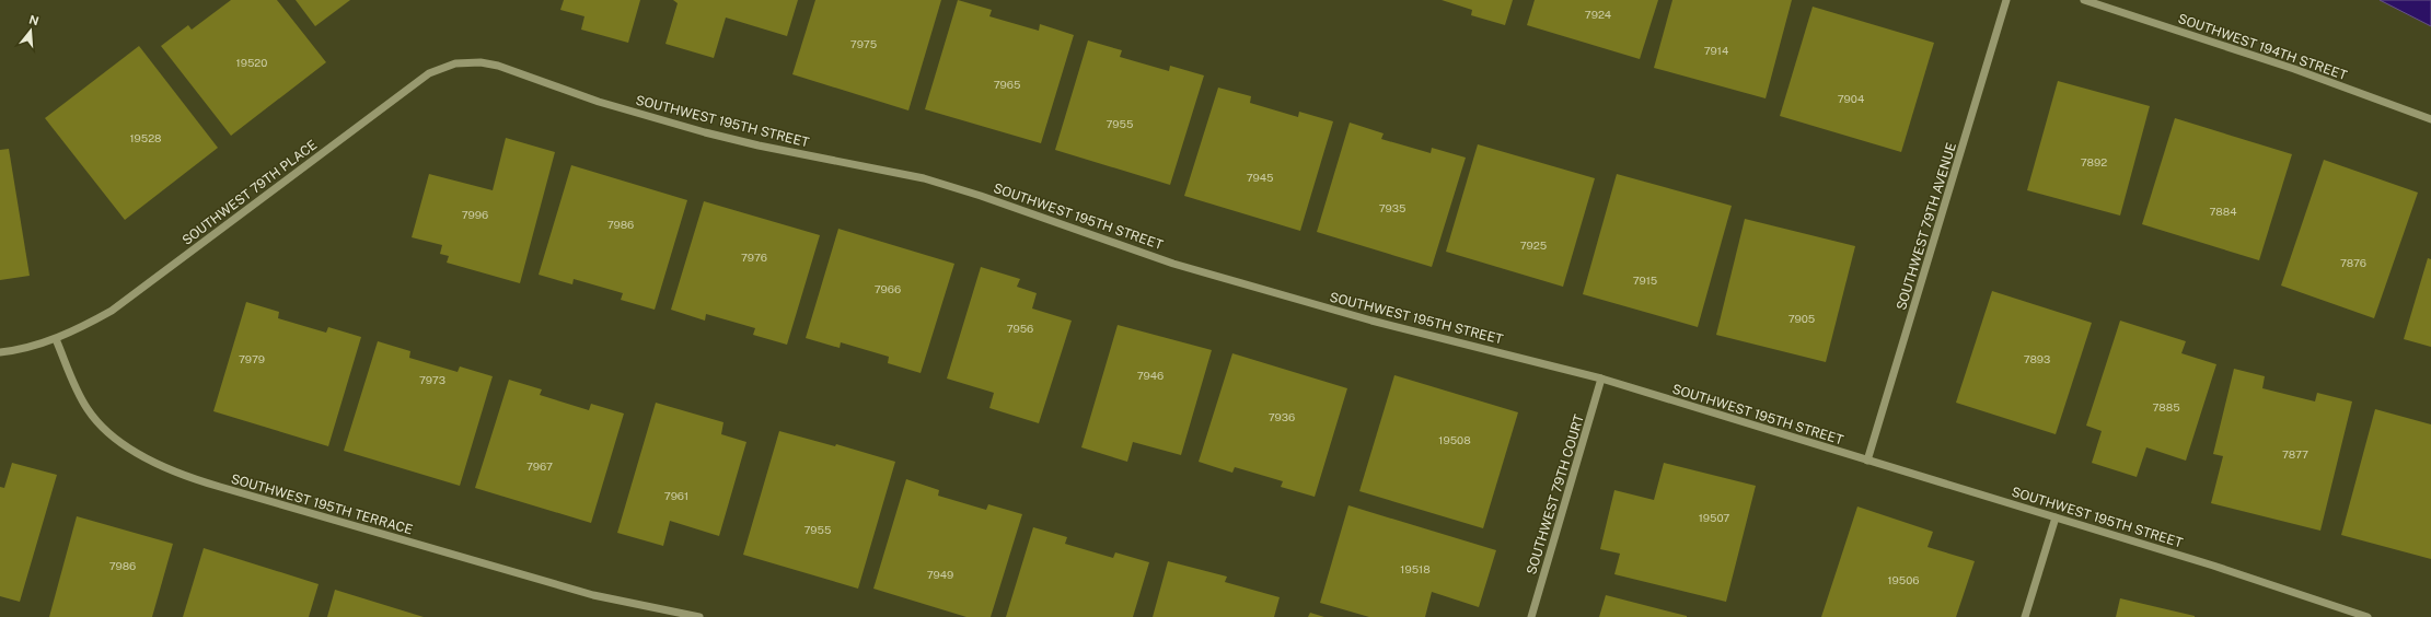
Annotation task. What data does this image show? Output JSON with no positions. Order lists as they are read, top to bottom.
{
  "streets": {
    "street": [
      "SOUTHWEST 194TH STREET",
      "SOUTHWEST 195TH STREET",
      "SOUTHWEST 79TH PLACE",
      "SOUTHWEST 79TH AVENUE",
      "SOUTHWEST 79TH COURT",
      "SOUTHWEST 195TH TERRACE"
    ]
  },
  "crossings": [
    ["SOUTHWEST 195TH STREET", "SOUTHWEST 79TH PLACE"],
    ["SOUTHWEST 195TH STREET", "SOUTHWEST 79TH AVENUE"],
    ["SOUTHWEST 195TH STREET", "SOUTHWEST 79TH COURT"],
    ["SOUTHWEST 79TH PLACE", "SOUTHWEST 195TH TERRACE"]
  ],
  "house_numbers": [
    "7924",
    "7975",
    "7914",
    "19520",
    "7965",
    "7904",
    "7955",
    "19528",
    "7892",
    "7945",
    "7935",
    "7884",
    "7996",
    "7986",
    "7925",
    "7976",
    "7876",
    "7915",
    "7966",
    "7905",
    "7956",
    "7979",
    "7893",
    "7946",
    "7973",
    "7885",
    "7936",
    "19508",
    "7877",
    "7967",
    "7961",
    "19507",
    "7955",
    "7986",
    "19518",
    "7949",
    "19506"
  ],
  "north": "top"
}
